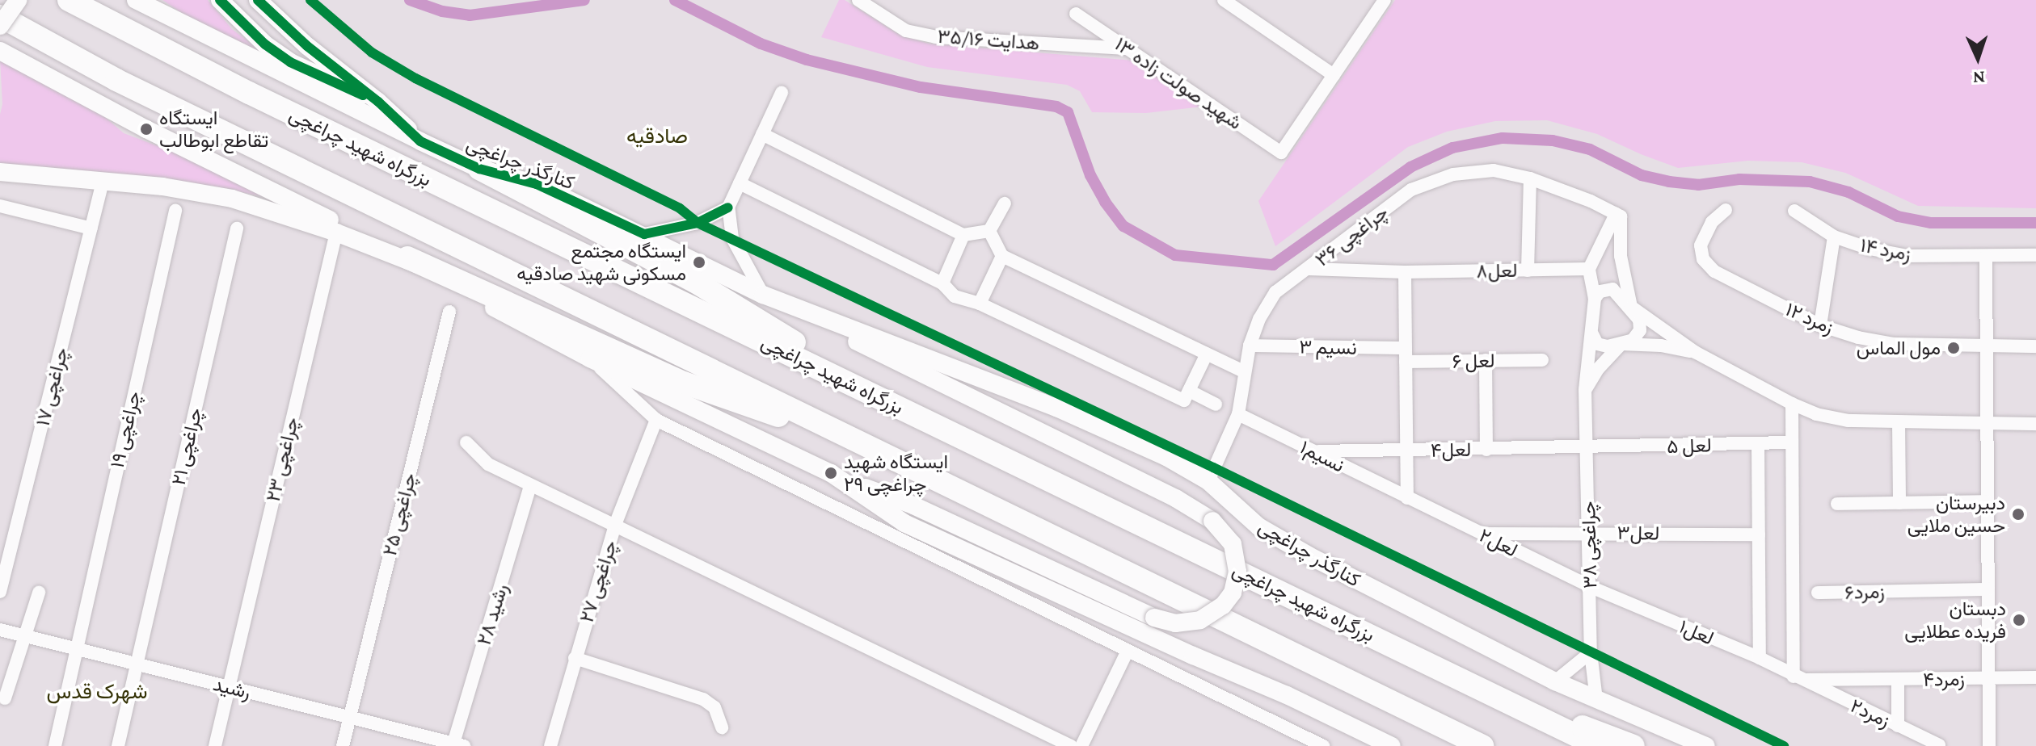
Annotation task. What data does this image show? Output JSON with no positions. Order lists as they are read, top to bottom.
{
  "streets": {
    "highway": ["بزرگراه شهید چراغچی"],
    "main road": ["کنارگذر چراغچی"],
    "street": [
      "هدایت ۳۵/۱۶",
      "شهید صولت زاده ۱۳",
      "چراغچی ۳۶",
      "زمرد ۱۴",
      "لعل۸",
      "زمرد ۱۲",
      "نسیم ۳",
      "لعل ۶",
      "چراغچی ۱۷",
      "چراغچی ۱۹",
      "لعل ۵",
      "چراغچی ۲۱",
      "لعل۴",
      "نسیم۱",
      "چراغچی ۲۳",
      "چراغچی ۲۵",
      "لعل۳",
      "لعل۲",
      "چراغچی ۳۸",
      "چراغچی ۲۷",
      "زمرد۶",
      "رشید ۲۸",
      "لعل۱",
      "زمرد۴",
      "رشید",
      "زمرد۲"
    ]
  },
  "crossings": [
    ["هدایت ۳۵/۱۶", "شهید صولت زاده ۱۳"],
    ["کنارگذر چراغچی", "چراغچی ۳۶"],
    ["کنارگذر چراغچی", "چراغچی ۳۸"],
    ["چراغچی ۳۶", "لعل۸"],
    ["چراغچی ۳۶", "نسیم ۳"],
    ["چراغچی ۳۶", "نسیم۱"],
    ["نسیم ۳", "لعل ۶"],
    ["چراغچی ۱۹", "رشید"],
    ["لعل ۵", "لعل۴"],
    ["لعل ۵", "چراغچی ۳۸"],
    ["چراغچی ۲۱", "رشید"],
    ["لعل۴", "نسیم۱"],
    ["لعل۴", "چراغچی ۳۸"],
    ["نسیم۱", "لعل۲"],
    ["چراغچی ۲۳", "رشید"],
    ["چراغچی ۲۵", "رشید"],
    ["لعل۳", "لعل۲"],
    ["لعل۳", "چراغچی ۳۸"],
    ["لعل۲", "چراغچی ۳۸"],
    ["لعل۲", "لعل۱"],
    ["چراغچی ۳۸", "لعل۱"],
    ["رشید ۲۸", "رشید"],
    ["لعل۱", "زمرد۴"],
    ["لعل۱", "زمرد۲"],
    ["زمرد۴", "زمرد۲"]
  ],
  "districts": ["صادقیه", "شهرک قدس"],
  "places": [
    "ایستگاه تقاطع ابوطالب",
    "ایستگاه مجتمع مسکونی شهید صادقیه",
    "مول الماس",
    "ایستگاه شهید چراغچی ۲۹",
    "دبیرستان حسین ملایی",
    "دبستان فریده عطلایی"
  ],
  "north": "bottom"
}
